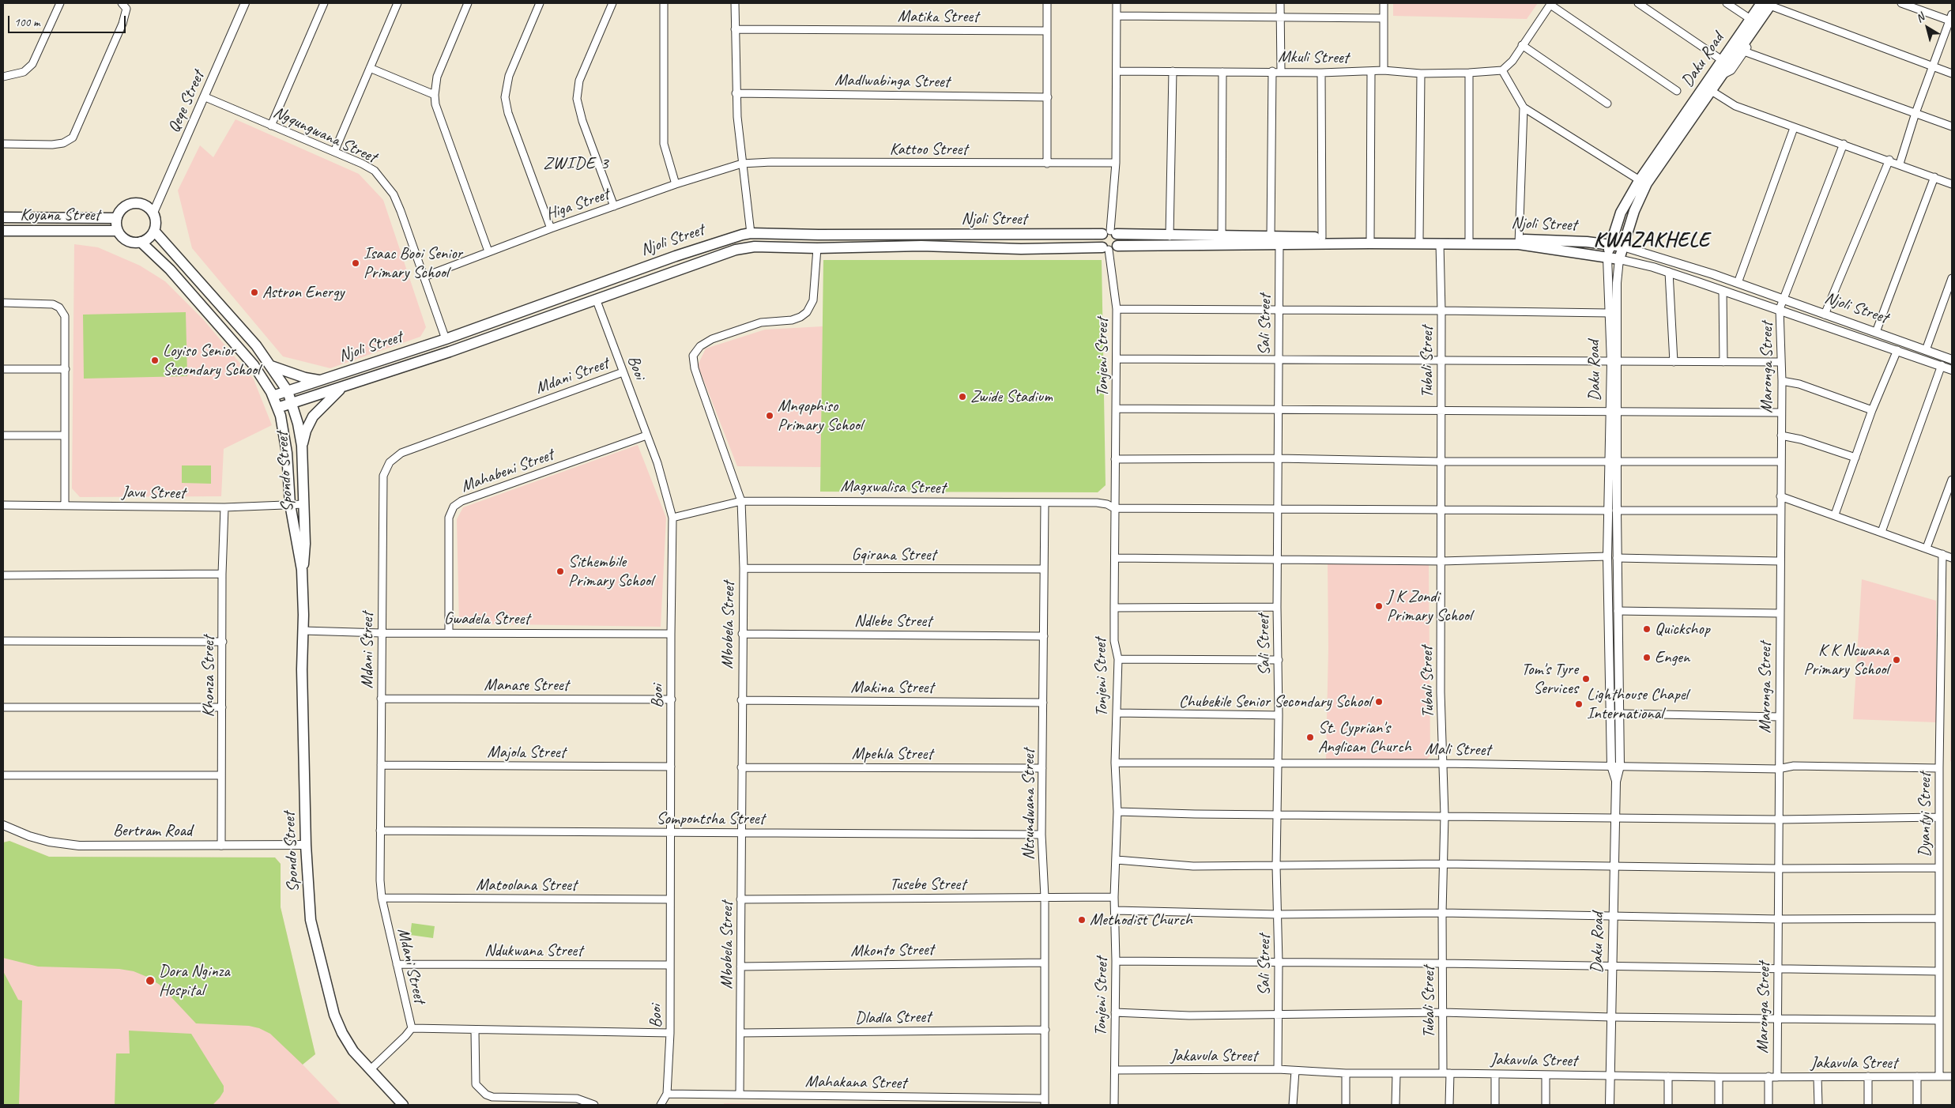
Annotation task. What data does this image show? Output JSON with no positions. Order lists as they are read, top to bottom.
{
  "streets": {
    "main road": [
      "Daku Road",
      "Koyana Street",
      "Njoli Street",
      "Spondo Street"
    ],
    "street": [
      "Matika Street",
      "Mkuli Street",
      "Madlwabinga Street",
      "Qeqe Street",
      "Ngqungwana Street",
      "Kattoo Street",
      "Higa Street",
      "Sali Street",
      "Tonjeni Street",
      "Tubali Street",
      "Booi",
      "Maronga Street",
      "Mdani Street",
      "Mahabeni Street",
      "Magxwalisa Street",
      "Javu Street",
      "Gqirana Street",
      "Gwadela Street",
      "Ndlebe Street",
      "Mbobela Street",
      "Khonza Street",
      "Manase Street",
      "Makina Street",
      "Mali Street",
      "Majola Street",
      "Mpehla Street",
      "Ntsundwana Street",
      "Dyantyi Street",
      "Sompontsha Street",
      "Bertram Road",
      "Tusebe Street",
      "Matoolana Street",
      "Ndukwana Street",
      "Mkonto Street",
      "Dladla Street",
      "Jakavula Street",
      "Mahakana Street"
    ]
  },
  "crossings": [
    ["Daku Road", "Njoli Street"],
    ["Daku Road", "Magxwalisa Street"],
    ["Daku Road", "Mali Street"],
    ["Daku Road", "Jakavula Street"],
    ["Qeqe Street", "Ngqungwana Street"],
    ["Qeqe Street", "Koyana Street"],
    ["Qeqe Street", "Spondo Street"],
    ["Ngqungwana Street", "Higa Street"],
    ["Ngqungwana Street", "Njoli Street"],
    ["Kattoo Street", "Higa Street"],
    ["Koyana Street", "Spondo Street"],
    ["Njoli Street", "Sali Street"],
    ["Njoli Street", "Tonjeni Street"],
    ["Njoli Street", "Tubali Street"],
    ["Njoli Street", "Booi"],
    ["Njoli Street", "Maronga Street"],
    ["Njoli Street", "Spondo Street"],
    ["Njoli Street", "Mbobela Street"],
    ["Sali Street", "Magxwalisa Street"],
    ["Sali Street", "Mali Street"],
    ["Sali Street", "Jakavula Street"],
    ["Tonjeni Street", "Magxwalisa Street"],
    ["Tonjeni Street", "Mali Street"],
    ["Tonjeni Street", "Tusebe Street"],
    ["Tonjeni Street", "Jakavula Street"],
    ["Tubali Street", "Magxwalisa Street"],
    ["Tubali Street", "Mali Street"],
    ["Tubali Street", "Jakavula Street"],
    ["Booi", "Mdani Street"],
    ["Booi", "Mahabeni Street"],
    ["Booi", "Magxwalisa Street"],
    ["Booi", "Gwadela Street"],
    ["Booi", "Manase Street"],
    ["Booi", "Majola Street"],
    ["Booi", "Sompontsha Street"],
    ["Booi", "Matoolana Street"],
    ["Booi", "Ndukwana Street"],
    ["Booi", "Mahakana Street"],
    ["Maronga Street", "Magxwalisa Street"],
    ["Maronga Street", "Mali Street"],
    ["Maronga Street", "Jakavula Street"],
    ["Mdani Street", "Spondo Street"],
    ["Mdani Street", "Gwadela Street"],
    ["Mdani Street", "Manase Street"],
    ["Mdani Street", "Majola Street"],
    ["Mdani Street", "Sompontsha Street"],
    ["Mdani Street", "Matoolana Street"],
    ["Mdani Street", "Ndukwana Street"],
    ["Mahabeni Street", "Gwadela Street"],
    ["Spondo Street", "Javu Street"],
    ["Spondo Street", "Gwadela Street"],
    ["Spondo Street", "Bertram Road"],
    ["Magxwalisa Street", "Mbobela Street"],
    ["Magxwalisa Street", "Ntsundwana Street"],
    ["Javu Street", "Khonza Street"],
    ["Gqirana Street", "Mbobela Street"],
    ["Gqirana Street", "Ntsundwana Street"],
    ["Ndlebe Street", "Mbobela Street"],
    ["Ndlebe Street", "Ntsundwana Street"],
    ["Mbobela Street", "Makina Street"],
    ["Mbobela Street", "Mpehla Street"],
    ["Mbobela Street", "Sompontsha Street"],
    ["Mbobela Street", "Tusebe Street"],
    ["Mbobela Street", "Mkonto Street"],
    ["Mbobela Street", "Dladla Street"],
    ["Mbobela Street", "Mahakana Street"],
    ["Khonza Street", "Bertram Road"],
    ["Makina Street", "Ntsundwana Street"],
    ["Mali Street", "Dyantyi Street"],
    ["Mpehla Street", "Ntsundwana Street"],
    ["Ntsundwana Street", "Sompontsha Street"],
    ["Ntsundwana Street", "Tusebe Street"],
    ["Ntsundwana Street", "Mkonto Street"],
    ["Ntsundwana Street", "Dladla Street"],
    ["Ntsundwana Street", "Mahakana Street"],
    ["Dyantyi Street", "Jakavula Street"]
  ],
  "districts": ["ZWIDE 3", "KWAZAKHELE"],
  "places": [
    "Isaac Booi Senior Primary School",
    "Astron Energy",
    "Loyiso Senior Secondary School",
    "Zwide Stadium",
    "Mnqophiso Primary School",
    "Sithembile Primary School",
    "J K Zondi Primary School",
    "Quickshop",
    "Engen",
    "K K Ncwana Primary School",
    "Tom's Tyre Services",
    "Chubekile Senior Secondary School",
    "Lighthouse Chapel International",
    "St. Cyprian's Anglican Church",
    "Methodist Church",
    "Dora Nginza Hospital"
  ],
  "scale_bar": "100 m",
  "north": "top left"
}
